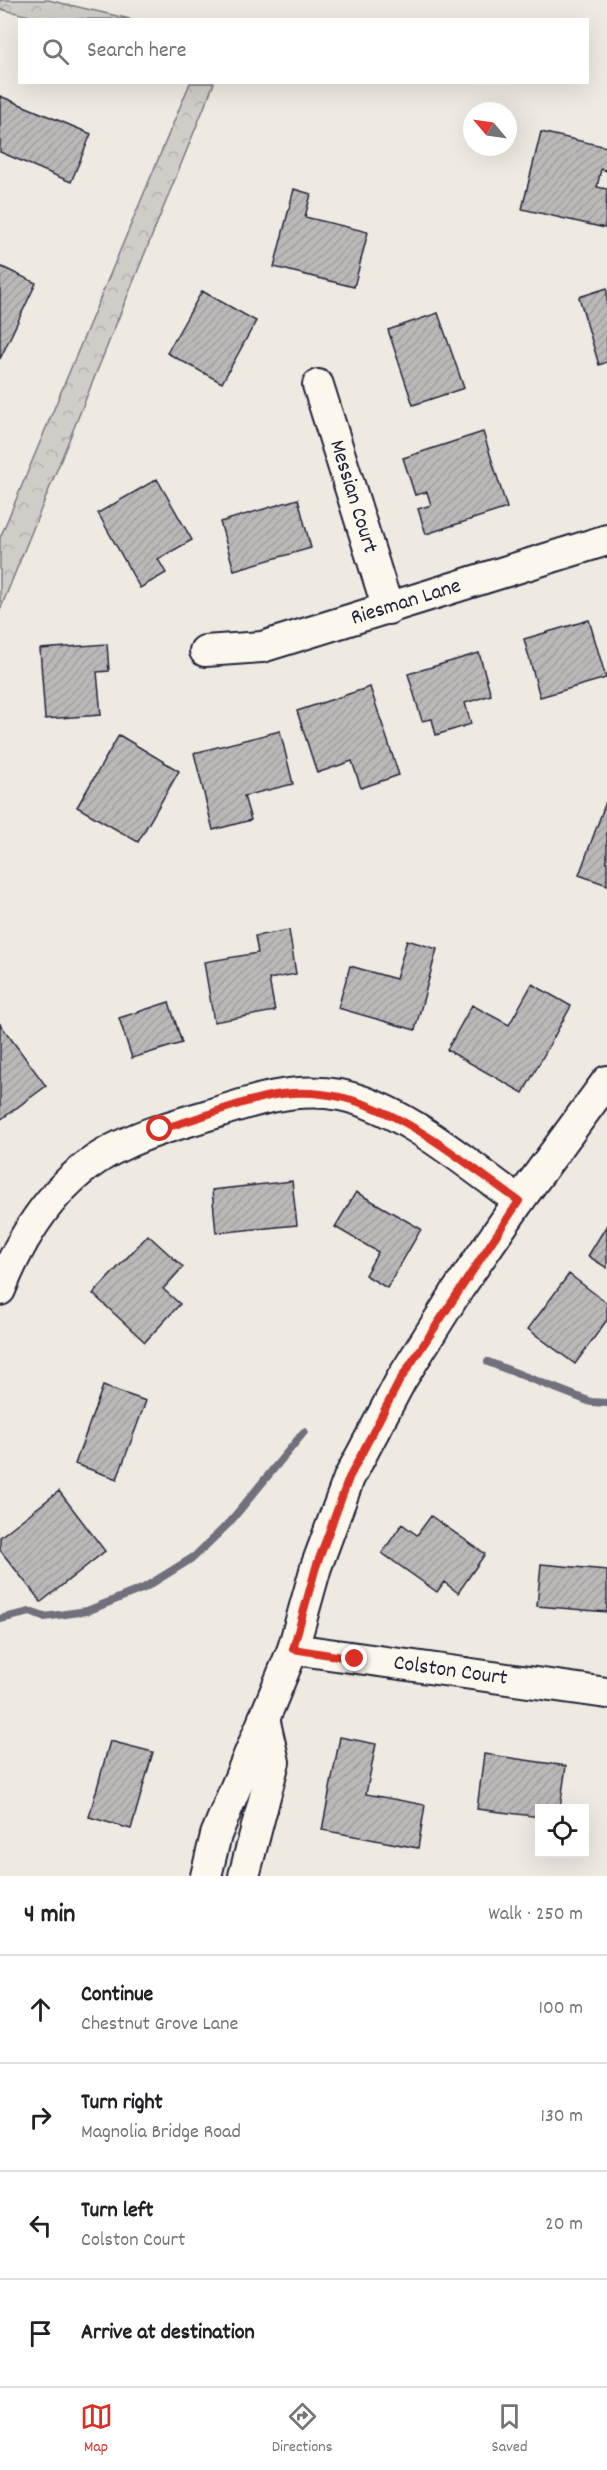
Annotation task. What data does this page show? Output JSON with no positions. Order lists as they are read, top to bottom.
{
  "streets": {
    "street": ["Messian Court", "Riesman Lane", "Colston Court"]
  },
  "crossings": [
    ["Messian Court", "Riesman Lane"]
  ],
  "north": "top left",
  "page": {
    "search": "Search here",
    "heading": ["4 min", "Walk · 250 m"],
    "list": [
      ["Continue", "Chestnut Grove Lane", "100 m"],
      ["Turn right", "Magnolia Bridge Road", "130 m"],
      ["Turn left", "Colston Court", "20 m"],
      "Arrive at destination"
    ],
    "nav": ["Map", "Directions", "Saved"]
  }
}
